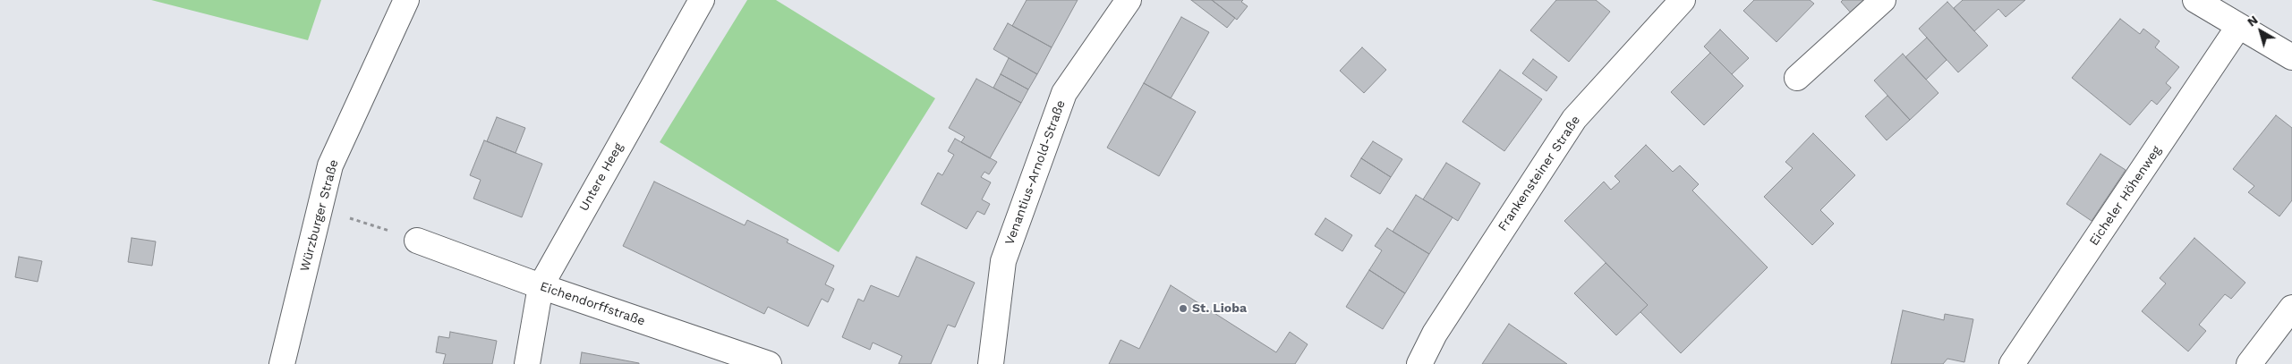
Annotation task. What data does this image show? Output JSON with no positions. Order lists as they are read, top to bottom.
{
  "streets": {
    "street": [
      "Venantius-Arnold-Straße",
      "Frankensteiner Straße",
      "Untere Heeg",
      "Eicheler Höhenweg",
      "Würzburger Straße",
      "Eichendorffstraße"
    ]
  },
  "crossings": [
    ["Untere Heeg", "Eichendorffstraße"]
  ],
  "places": ["St. Lioba"],
  "north": "top left"
}
